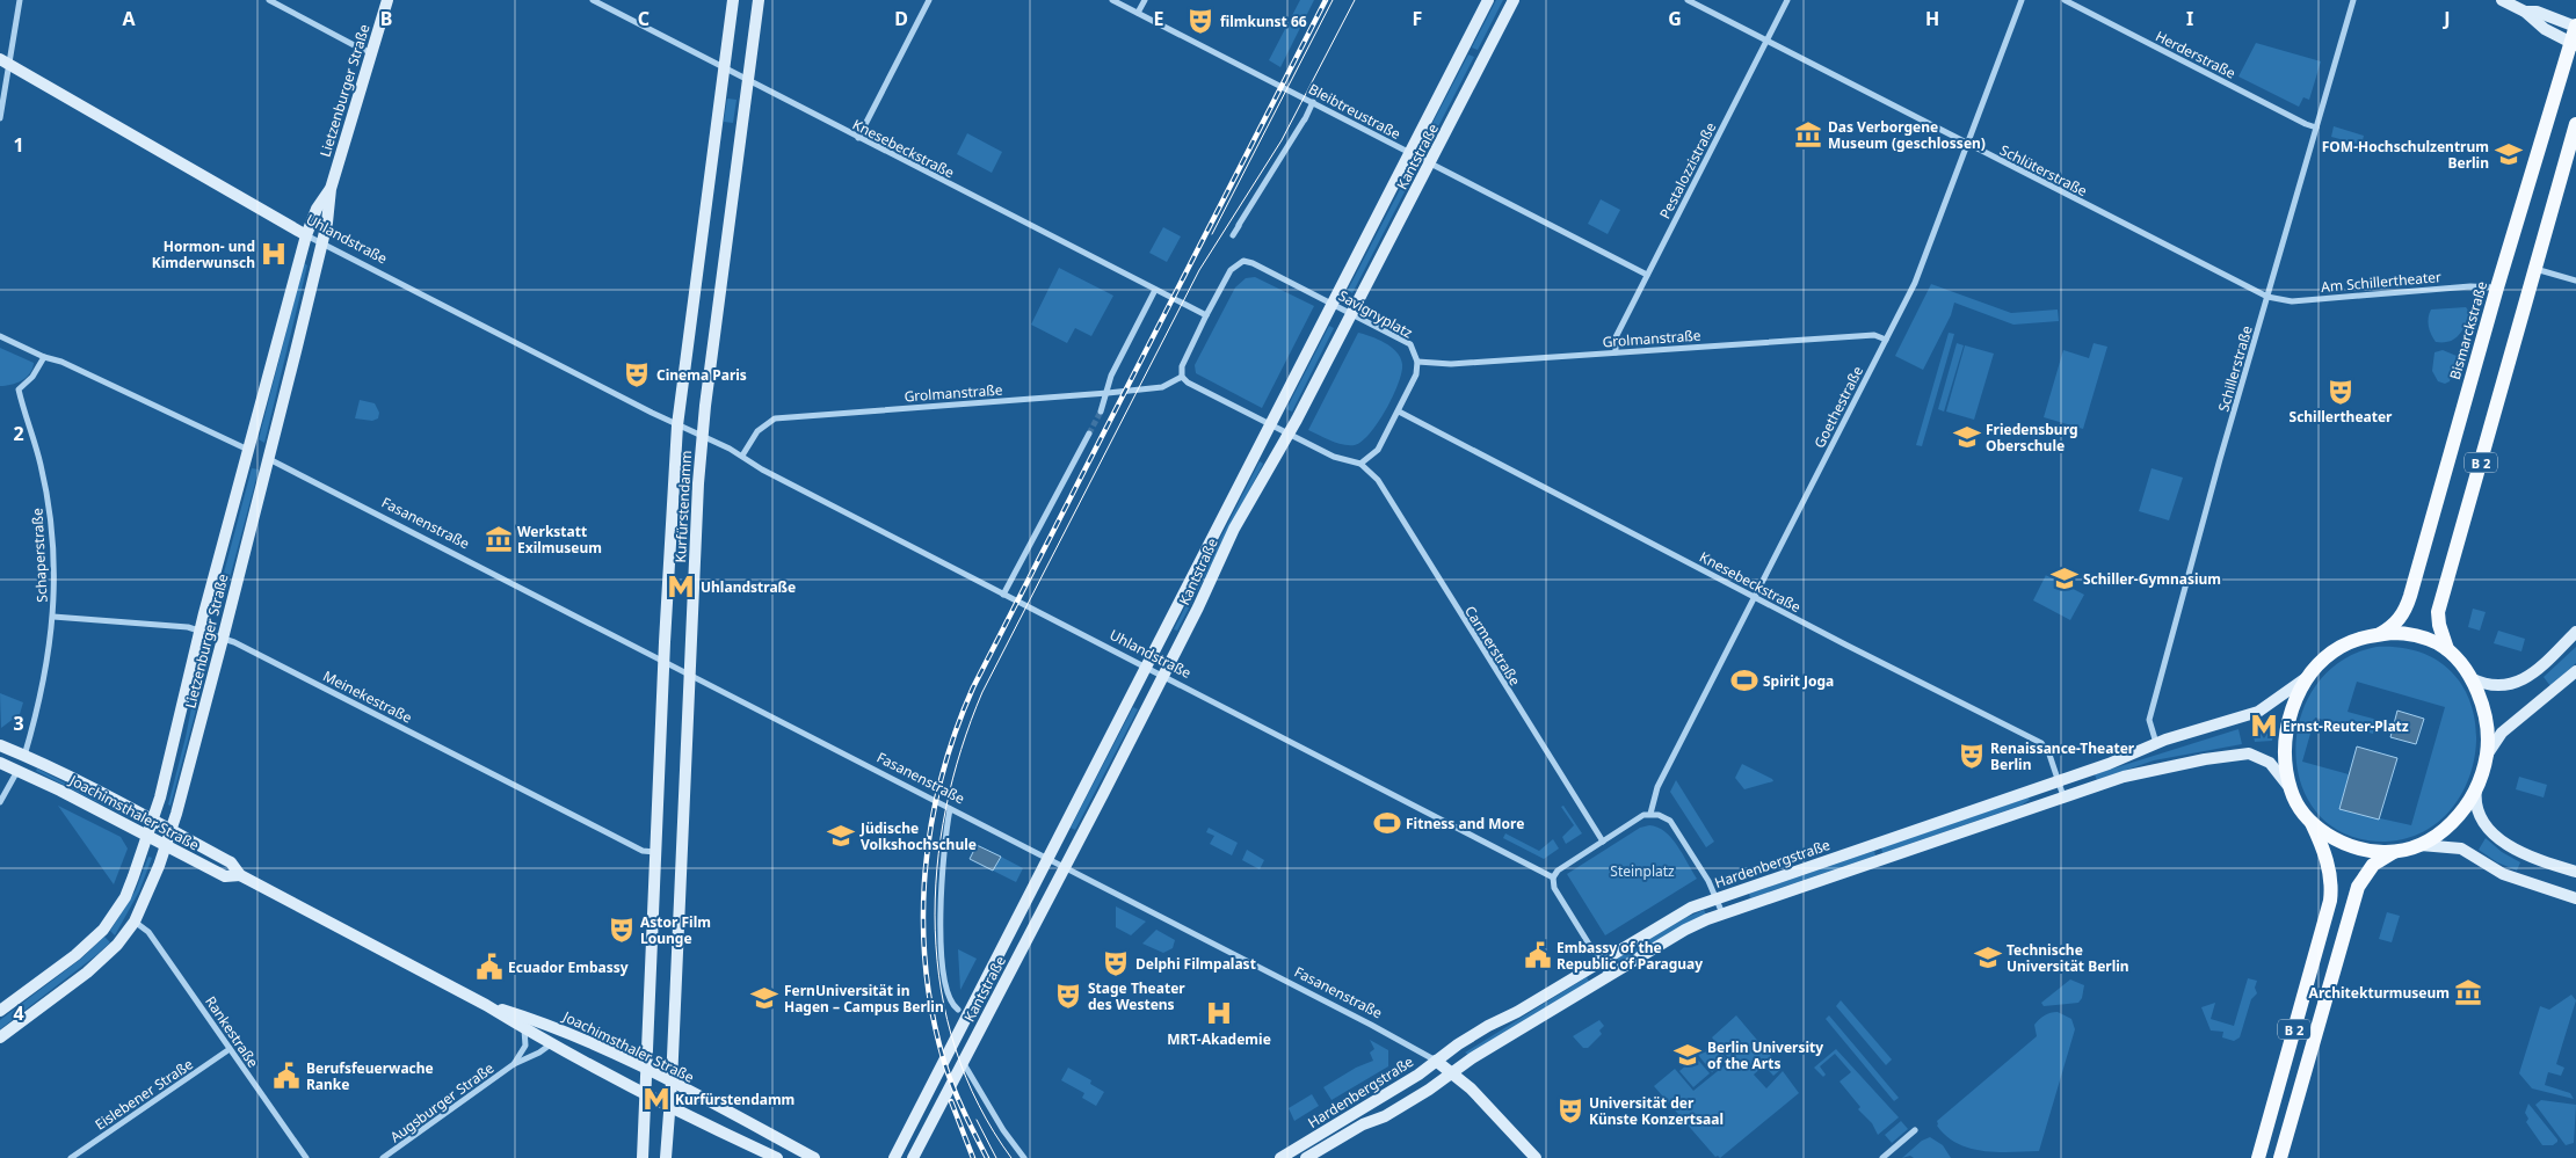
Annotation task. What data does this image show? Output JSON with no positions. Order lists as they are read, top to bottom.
{
  "streets": {
    "main road": [
      "Lietzenburger Straße",
      "Kantstraße",
      "Uhlandstraße",
      "Bismarckstraße",
      "B 2",
      "Kurfürstendamm",
      "Fasanenstraße",
      "Joachimsthaler Straße",
      "Hardenbergstraße"
    ],
    "street": [
      "Herderstraße",
      "Bleibtreustraße",
      "Knesebeckstraße",
      "Pestalozzistraße",
      "Schlüterstraße",
      "Am Schillertheater",
      "Savignyplatz",
      "Grolmanstraße",
      "Schillerstraße",
      "Goethestraße",
      "Schaperstraße",
      "Carmerstraße",
      "Meinekestraße",
      "Rankestraße",
      "Eislebener Straße",
      "Augsburger Straße"
    ]
  },
  "crossings": [
    ["Herderstraße", "Schillerstraße"],
    ["Lietzenburger Straße", "Uhlandstraße"],
    ["Lietzenburger Straße", "Fasanenstraße"],
    ["Lietzenburger Straße", "Meinekestraße"],
    ["Lietzenburger Straße", "Joachimsthaler Straße"],
    ["Lietzenburger Straße", "Rankestraße"],
    ["Bleibtreustraße", "Kantstraße"],
    ["Bleibtreustraße", "Pestalozzistraße"],
    ["Knesebeckstraße", "Savignyplatz"],
    ["Knesebeckstraße", "Goethestraße"],
    ["Knesebeckstraße", "Kurfürstendamm"],
    ["Knesebeckstraße", "Hardenbergstraße"],
    ["Kantstraße", "Uhlandstraße"],
    ["Kantstraße", "Savignyplatz"],
    ["Kantstraße", "Fasanenstraße"],
    ["Pestalozzistraße", "Schlüterstraße"],
    ["Pestalozzistraße", "Grolmanstraße"],
    ["Schlüterstraße", "Am Schillertheater"],
    ["Schlüterstraße", "Schillerstraße"],
    ["Schlüterstraße", "Goethestraße"],
    ["Uhlandstraße", "Grolmanstraße"],
    ["Uhlandstraße", "Kurfürstendamm"],
    ["Am Schillertheater", "Bismarckstraße"],
    ["Am Schillertheater", "Schillerstraße"],
    ["Savignyplatz", "Grolmanstraße"],
    ["Bismarckstraße", "B 2"],
    ["Grolmanstraße", "Goethestraße"],
    ["Schillerstraße", "Hardenbergstraße"],
    ["B 2", "Hardenbergstraße"],
    ["Kurfürstendamm", "Fasanenstraße"],
    ["Kurfürstendamm", "Meinekestraße"],
    ["Kurfürstendamm", "Joachimsthaler Straße"],
    ["Fasanenstraße", "Hardenbergstraße"],
    ["Schaperstraße", "Meinekestraße"],
    ["Schaperstraße", "Joachimsthaler Straße"],
    ["Joachimsthaler Straße", "Augsburger Straße"],
    ["Rankestraße", "Eislebener Straße"]
  ],
  "parks": ["Steinplatz"],
  "places": {
    "theatre": [
      "filmkunst 66",
      "Cinema Paris",
      "Schillertheater",
      "Renaissance-Theater Berlin",
      "Astor Film Lounge",
      "Delphi Filmpalast",
      "Stage Theater des Westens",
      "Universität der Künste Konzertsaal"
    ],
    "museum": ["Das Verborgene Museum (geschlossen)", "Werkstatt Exilmuseum", "Architekturmuseum"],
    "school or university": [
      "FOM-Hochschulzentrum Berlin",
      "Friedensburg Oberschule",
      "Schiller-Gymnasium",
      "Jüdische Volkshochschule",
      "Technische Universität Berlin",
      "FernUniversität in Hagen – Campus Berlin",
      "Berlin University of the Arts"
    ],
    "hospital": ["Hormon- und Kimderwunsch", "MRT-Akademie"],
    "metro station": ["Uhlandstraße", "Ernst-Reuter-Platz", "Kurfürstendamm"],
    "sports": ["Spirit Joga", "Fitness and More"],
    "public building": ["Embassy of the Republic of Paraguay", "Ecuador Embassy", "Berufsfeuerwache Ranke"]
  },
  "grid": {
    "columns": [
      "A",
      "B",
      "C",
      "D",
      "E",
      "F",
      "G",
      "H",
      "I",
      "J"
    ],
    "rows": [
      "1",
      "2",
      "3",
      "4"
    ]
  }
}
